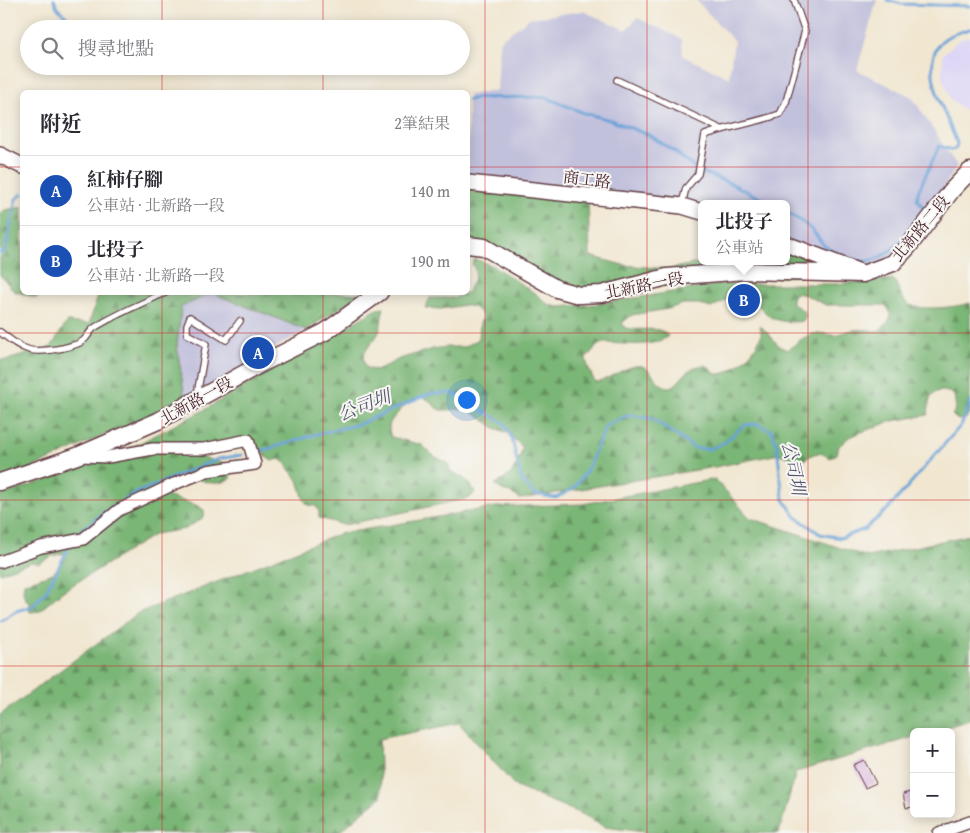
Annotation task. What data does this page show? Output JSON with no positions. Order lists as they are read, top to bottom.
{
  "streets": {
    "main road": ["北新路二段", "北新路一段"],
    "street": ["商工路"]
  },
  "crossings": [
    ["北新路二段", "北新路一段"]
  ],
  "water": ["公司圳"],
  "page": {
    "search": "搜尋地點",
    "heading": ["附近", "2筆結果"],
    "list": [
      {
        "mark": "A",
        "name": "紅柿仔腳",
        "note": "公車站 · 北新路一段",
        "value": "140 m"
      },
      {
        "mark": "B",
        "name": "北投子",
        "note": "公車站 · 北新路一段",
        "value": "190 m"
      }
    ],
    "popup": ["北投子", "公車站"],
    "pins": ["B", "A"],
    "map_buttons": ["+", "−"]
  }
}
